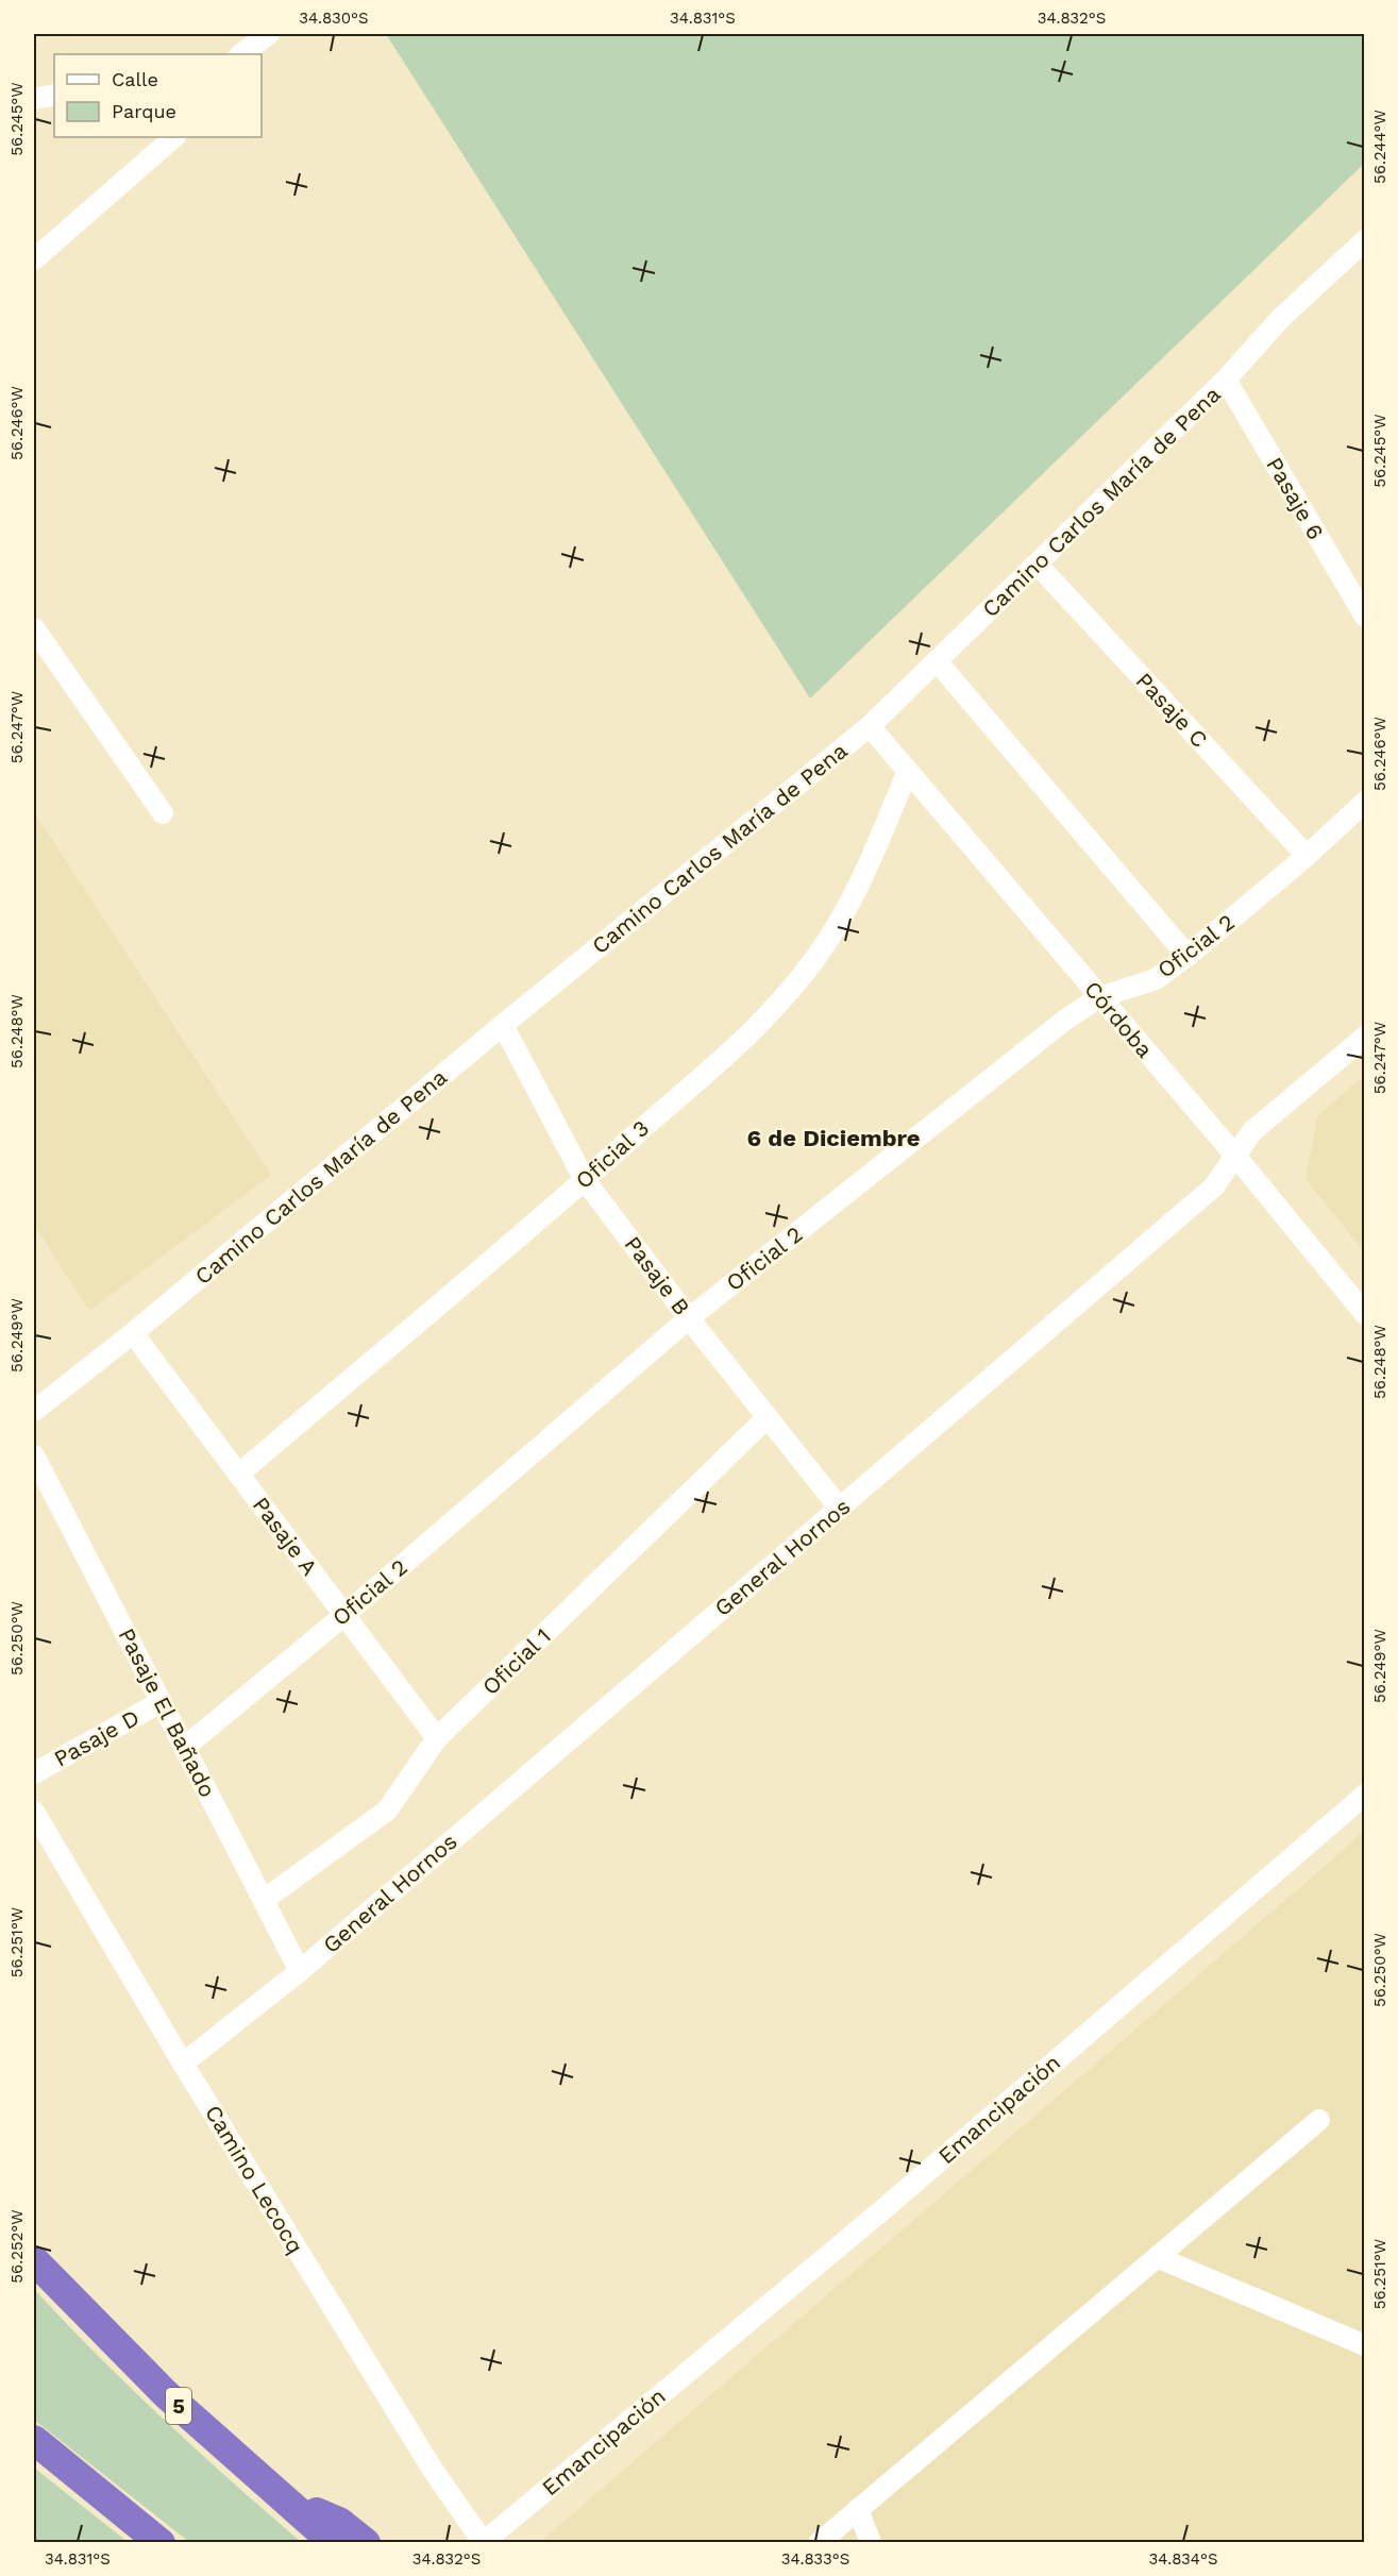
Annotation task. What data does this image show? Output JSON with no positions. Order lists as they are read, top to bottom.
{
  "streets": {
    "highway": ["5"],
    "street": [
      "Pasaje 6",
      "Camino Carlos María de Pena",
      "Pasaje C",
      "Oficial 2",
      "Córdoba",
      "Oficial 3",
      "Pasaje B",
      "Pasaje A",
      "General Hornos",
      "Oficial 1",
      "Pasaje El Bañado",
      "Pasaje D",
      "Emancipación",
      "Camino Lecocq"
    ]
  },
  "crossings": [
    ["Pasaje 6", "Camino Carlos María de Pena"],
    ["Camino Carlos María de Pena", "Pasaje C"],
    ["Camino Carlos María de Pena", "Córdoba"],
    ["Camino Carlos María de Pena", "Pasaje B"],
    ["Camino Carlos María de Pena", "Pasaje A"],
    ["Pasaje C", "Oficial 2"],
    ["Oficial 2", "Córdoba"],
    ["Oficial 2", "Pasaje B"],
    ["Oficial 2", "Pasaje A"],
    ["Oficial 2", "Pasaje El Bañado"],
    ["Córdoba", "Oficial 3"],
    ["Córdoba", "General Hornos"],
    ["Oficial 3", "Pasaje B"],
    ["Oficial 3", "Pasaje A"],
    ["Pasaje B", "General Hornos"],
    ["Pasaje B", "Oficial 1"],
    ["Pasaje A", "Oficial 1"],
    ["General Hornos", "Pasaje El Bañado"],
    ["General Hornos", "Camino Lecocq"],
    ["Oficial 1", "Pasaje El Bañado"],
    ["Pasaje El Bañado", "Pasaje D"],
    ["Emancipación", "Camino Lecocq"]
  ],
  "districts": ["6 de Diciembre"],
  "legend": ["Calle", "Parque"],
  "coordinates": [
    "34.830°S",
    "34.831°S",
    "34.832°S",
    "56.245°W",
    "56.244°W",
    "56.246°W",
    "56.247°W",
    "56.248°W",
    "56.249°W",
    "56.250°W",
    "56.251°W",
    "56.252°W",
    "34.833°S",
    "34.834°S"
  ]
}
